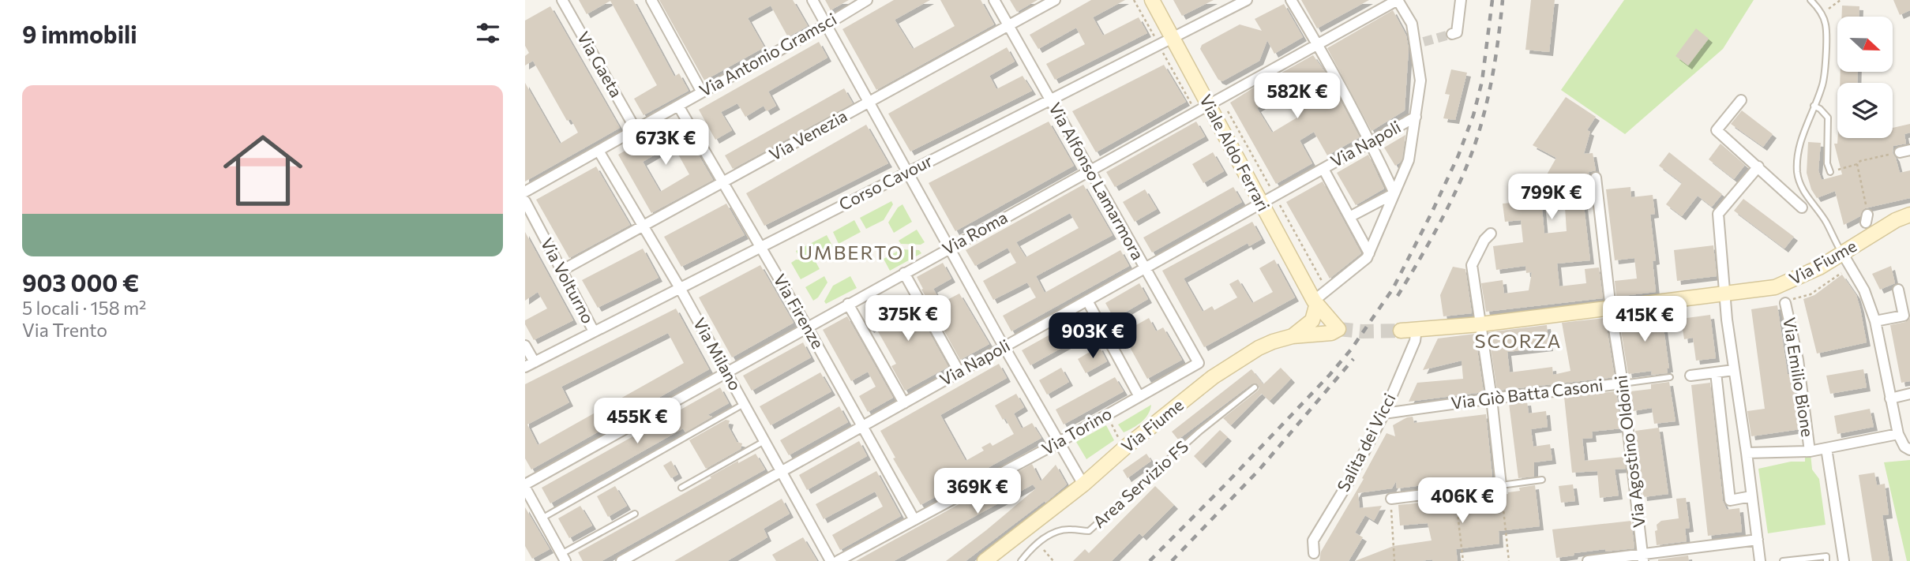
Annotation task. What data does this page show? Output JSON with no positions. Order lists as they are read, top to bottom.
{
  "streets": {
    "main road": ["Viale Aldo Ferrari", "Via Fiume"],
    "street": [
      "Via Antonio Gramsci",
      "Via Gaeta",
      "Via Venezia",
      "Via Napoli",
      "Via Alfonso Lamarmora",
      "Corso Cavour",
      "Via Roma",
      "Via Volturno",
      "Via Firenze",
      "Via Milano",
      "Via Emilio Bione",
      "Via Giò Batta Casoni",
      "Via Torino",
      "Salita dei Vicci",
      "Via Agostino Oldoini"
    ],
    "lane": ["Area Servizio FS"]
  },
  "crossings": [
    ["Via Antonio Gramsci", "Via Gaeta"],
    ["Via Antonio Gramsci", "Via Firenze"],
    ["Via Antonio Gramsci", "Via Milano"],
    ["Via Venezia", "Via Alfonso Lamarmora"],
    ["Via Venezia", "Via Volturno"],
    ["Via Venezia", "Via Firenze"],
    ["Via Venezia", "Via Milano"],
    ["Via Napoli", "Viale Aldo Ferrari"],
    ["Via Napoli", "Via Alfonso Lamarmora"],
    ["Via Napoli", "Via Firenze"],
    ["Via Napoli", "Via Milano"],
    ["Viale Aldo Ferrari", "Corso Cavour"],
    ["Viale Aldo Ferrari", "Via Roma"],
    ["Viale Aldo Ferrari", "Via Fiume"],
    ["Via Alfonso Lamarmora", "Corso Cavour"],
    ["Via Alfonso Lamarmora", "Via Roma"],
    ["Via Alfonso Lamarmora", "Via Torino"],
    ["Corso Cavour", "Via Volturno"],
    ["Corso Cavour", "Via Firenze"],
    ["Corso Cavour", "Via Milano"],
    ["Via Roma", "Via Firenze"],
    ["Via Roma", "Via Milano"],
    ["Via Fiume", "Salita dei Vicci"],
    ["Via Fiume", "Via Agostino Oldoini"],
    ["Via Firenze", "Via Torino"],
    ["Via Giò Batta Casoni", "Salita dei Vicci"],
    ["Via Giò Batta Casoni", "Via Agostino Oldoini"]
  ],
  "districts": ["UMBERTO I", "SCORZA"],
  "north": "right",
  "page": {
    "heading": "9 immobili",
    "list": [
      {
        "name": "903 000 €",
        "note": "5 locali · 158 m² · Via Trento"
      }
    ],
    "price": [
      "582K €",
      "673K €",
      "799K €",
      "375K €",
      "415K €",
      "903K €",
      "455K €",
      "369K €",
      "406K €"
    ]
  }
}
